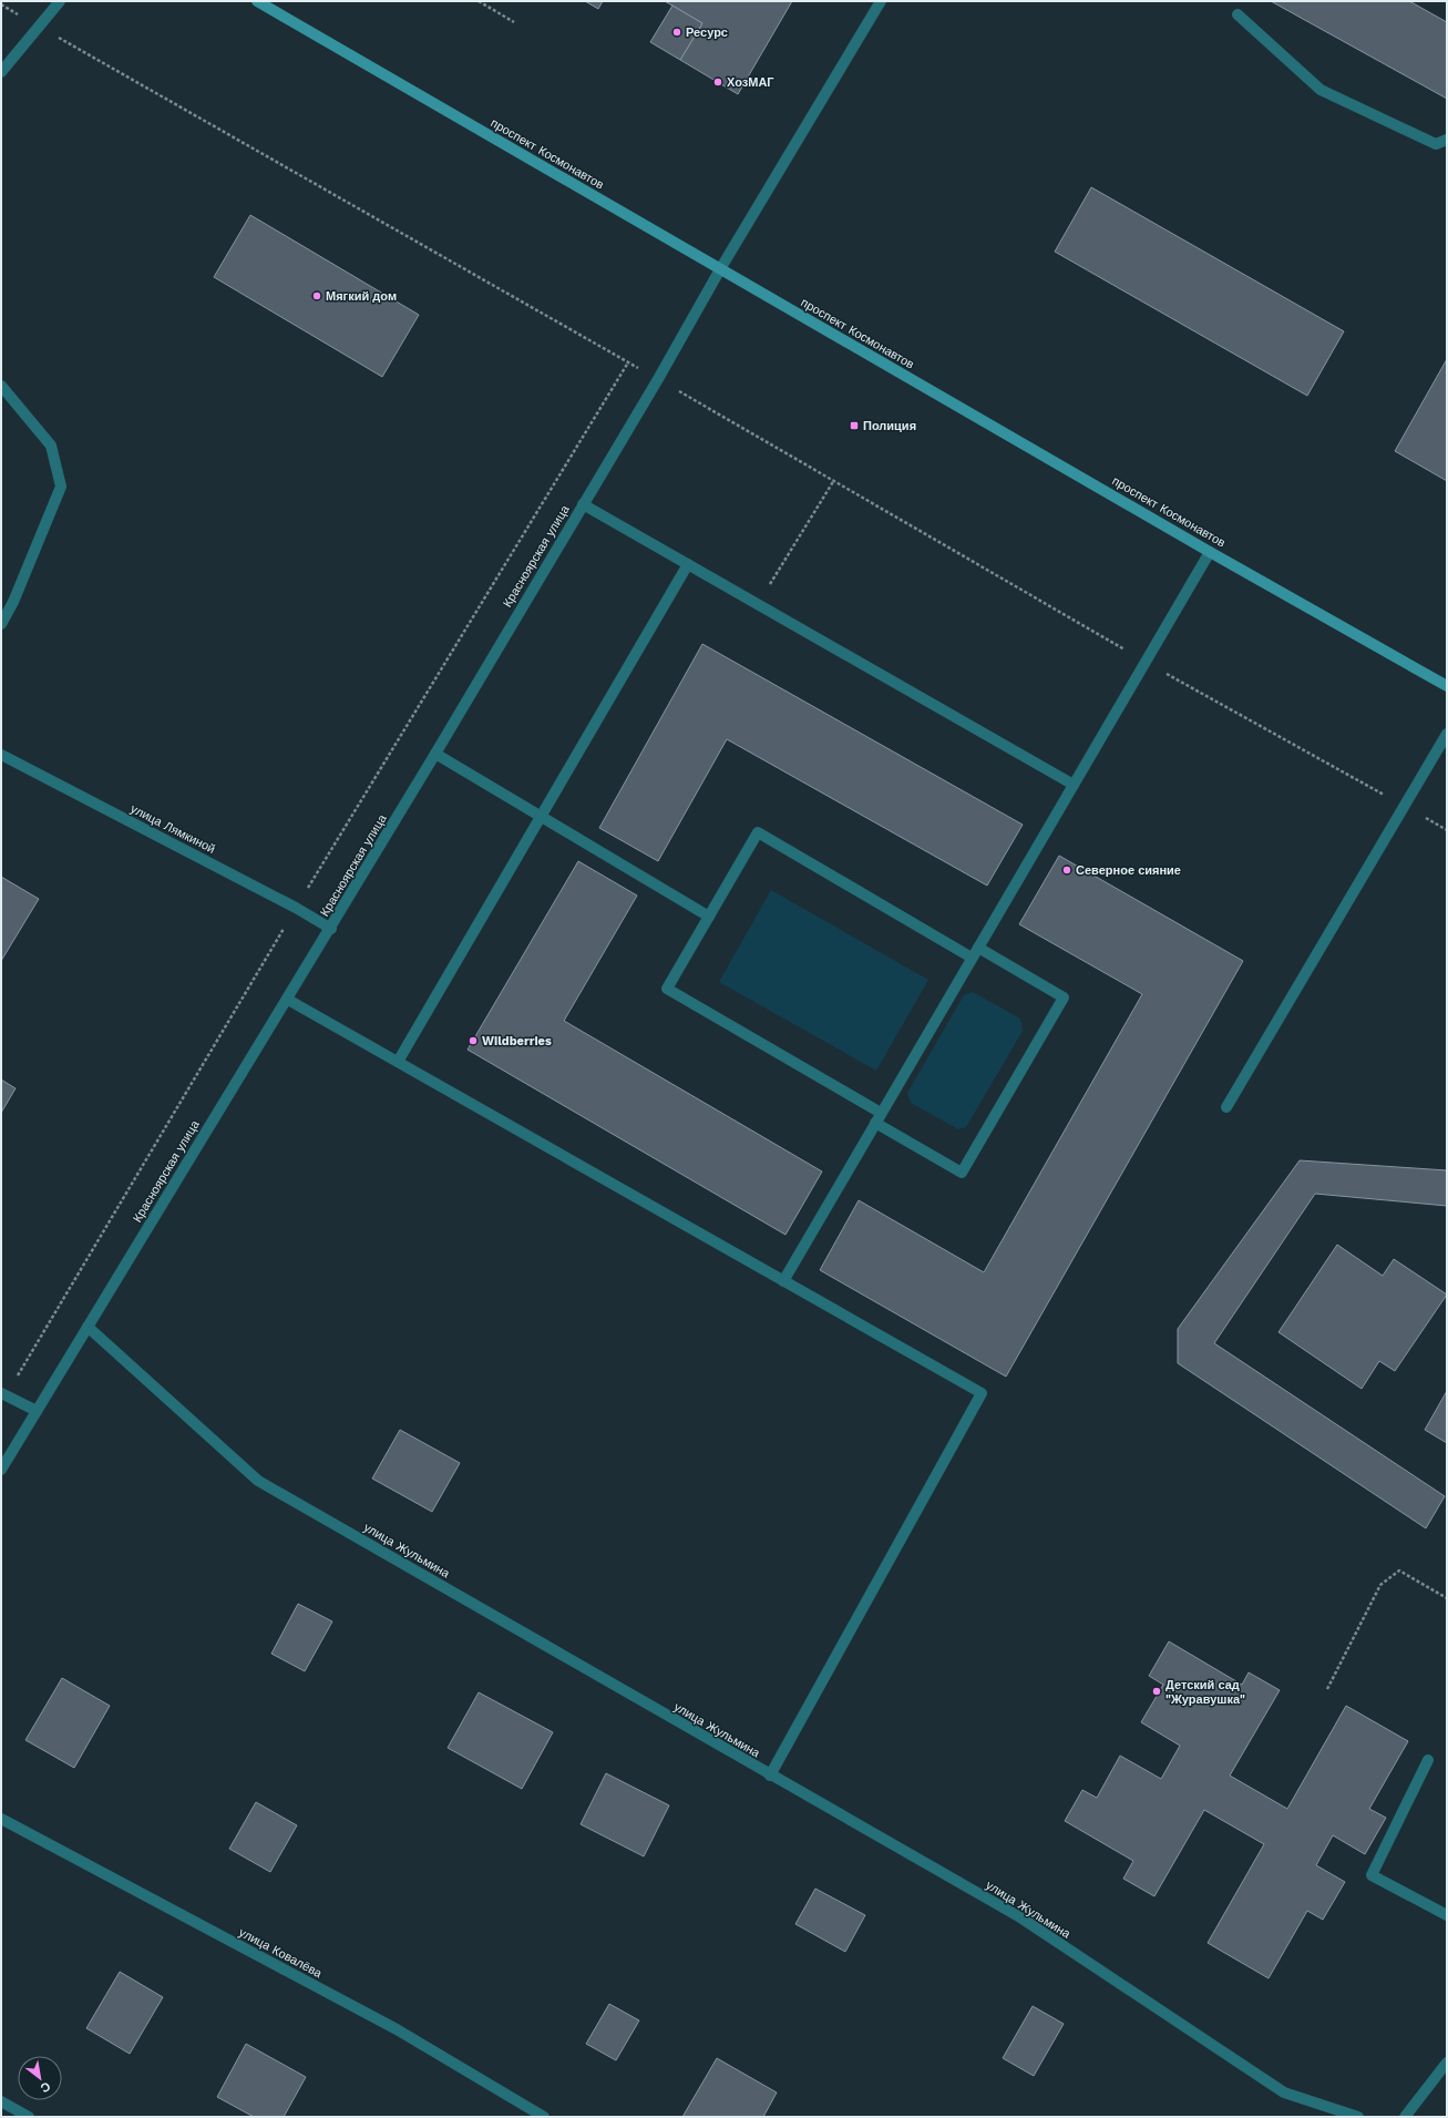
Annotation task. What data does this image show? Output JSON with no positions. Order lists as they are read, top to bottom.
{
  "streets": {
    "main road": ["проспект Космонавтов"],
    "street": [
      "Красноярская улица",
      "улица Лямкиной",
      "улица Жульмина",
      "улица Ковалёва"
    ]
  },
  "crossings": [
    ["проспект Космонавтов", "Красноярская улица"],
    ["Красноярская улица", "улица Лямкиной"],
    ["Красноярская улица", "улица Жульмина"]
  ],
  "places": {
    "other": [
      "Ресурс",
      "ХозМАГ",
      "Мягкий дом",
      "Северное сияние",
      "Wildberries",
      "Детский сад \"Журавушка\""
    ],
    "transit": ["Полиция"]
  },
  "north": "bottom right"
}
